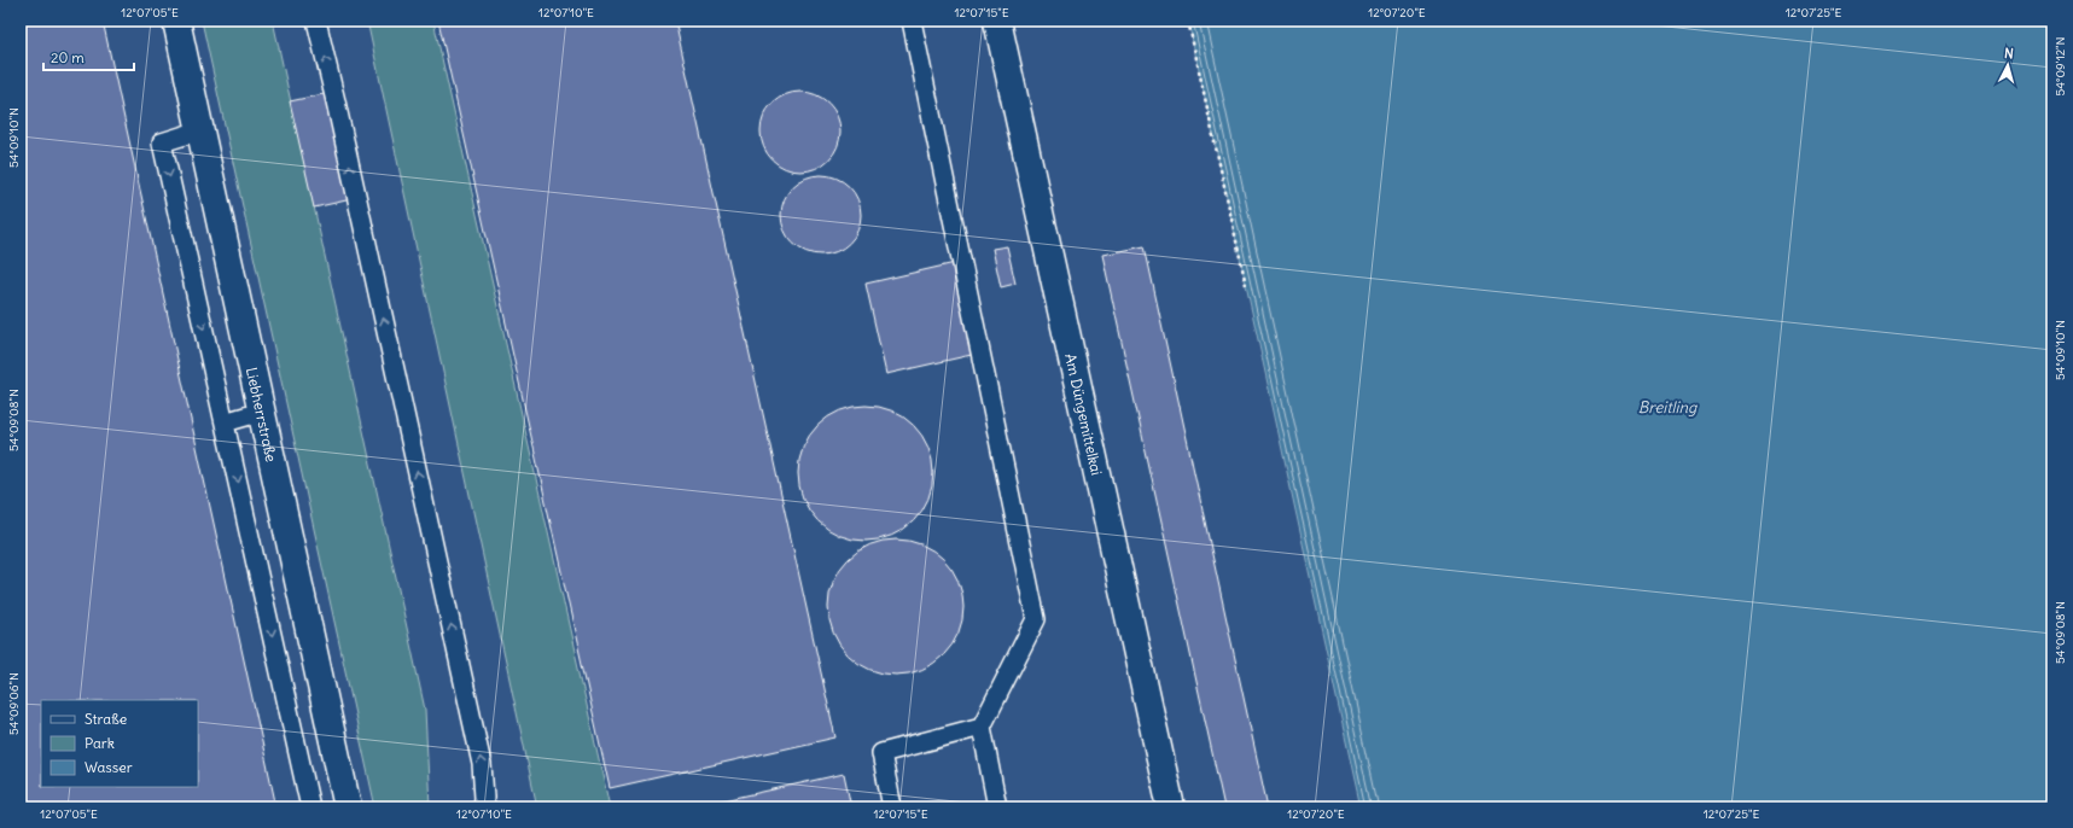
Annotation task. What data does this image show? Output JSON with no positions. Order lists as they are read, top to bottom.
{
  "streets": {
    "street": ["Liebherrstraße", "Am Düngemittelkai"]
  },
  "water": ["Breitling"],
  "legend": ["Straße", "Park", "Wasser"],
  "scale_bar": "20 m",
  "north": "top",
  "coordinates": [
    "12°07'05\"E",
    "12°07'10\"E",
    "12°07'15\"E",
    "12°07'20\"E",
    "12°07'25\"E",
    "54°09'12\"N",
    "54°09'10\"N",
    "54°09'08\"N",
    "54°09'06\"N"
  ]
}
